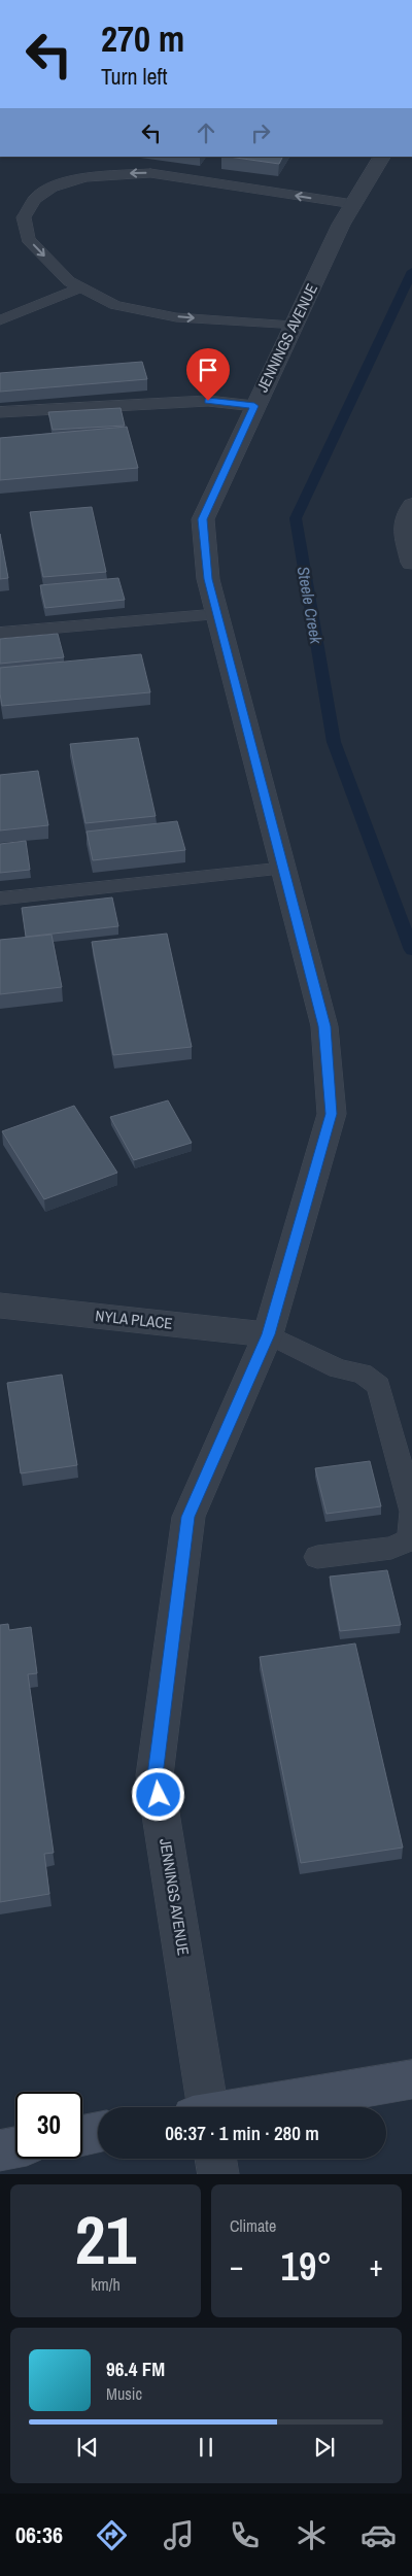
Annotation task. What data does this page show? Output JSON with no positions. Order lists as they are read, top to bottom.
{
  "streets": {
    "street": ["JENNINGS AVENUE", "NYLA PLACE"]
  },
  "crossings": [
    ["JENNINGS AVENUE", "NYLA PLACE"]
  ],
  "water": ["Steele Creek"],
  "page": {
    "turn": ["270 m", "Turn left"],
    "limit": "30",
    "trip": "06:37 · 1 min · 280 m",
    "tile": [
      ["21", "km/h"],
      "Climate"
    ],
    "heat": ["−", "19°", "+"],
    "song": ["96.4 FM", "Music"],
    "tabs": "06:36"
  }
}
